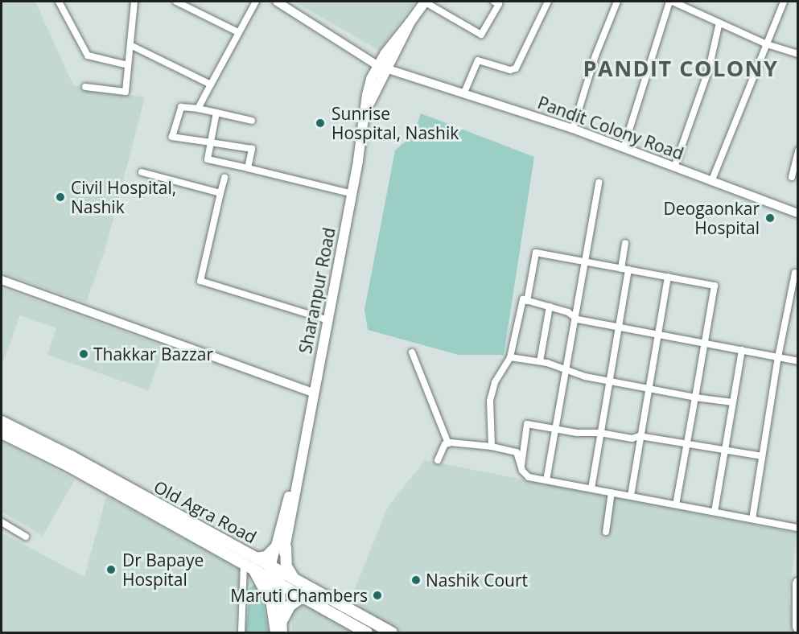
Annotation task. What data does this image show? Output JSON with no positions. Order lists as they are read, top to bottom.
{
  "streets": {
    "main road": ["Sharanpur Road", "Old Agra Road"],
    "street": ["Pandit Colony Road"]
  },
  "crossings": [
    ["Pandit Colony Road", "Sharanpur Road"],
    ["Sharanpur Road", "Old Agra Road"]
  ],
  "districts": ["PANDIT COLONY"],
  "places": [
    "Sunrise Hospital, Nashik",
    "Civil Hospital, Nashik",
    "Deogaonkar Hospital",
    "Thakkar Bazzar",
    "Dr Bapaye Hospital",
    "Nashik Court",
    "Maruti Chambers"
  ]
}
